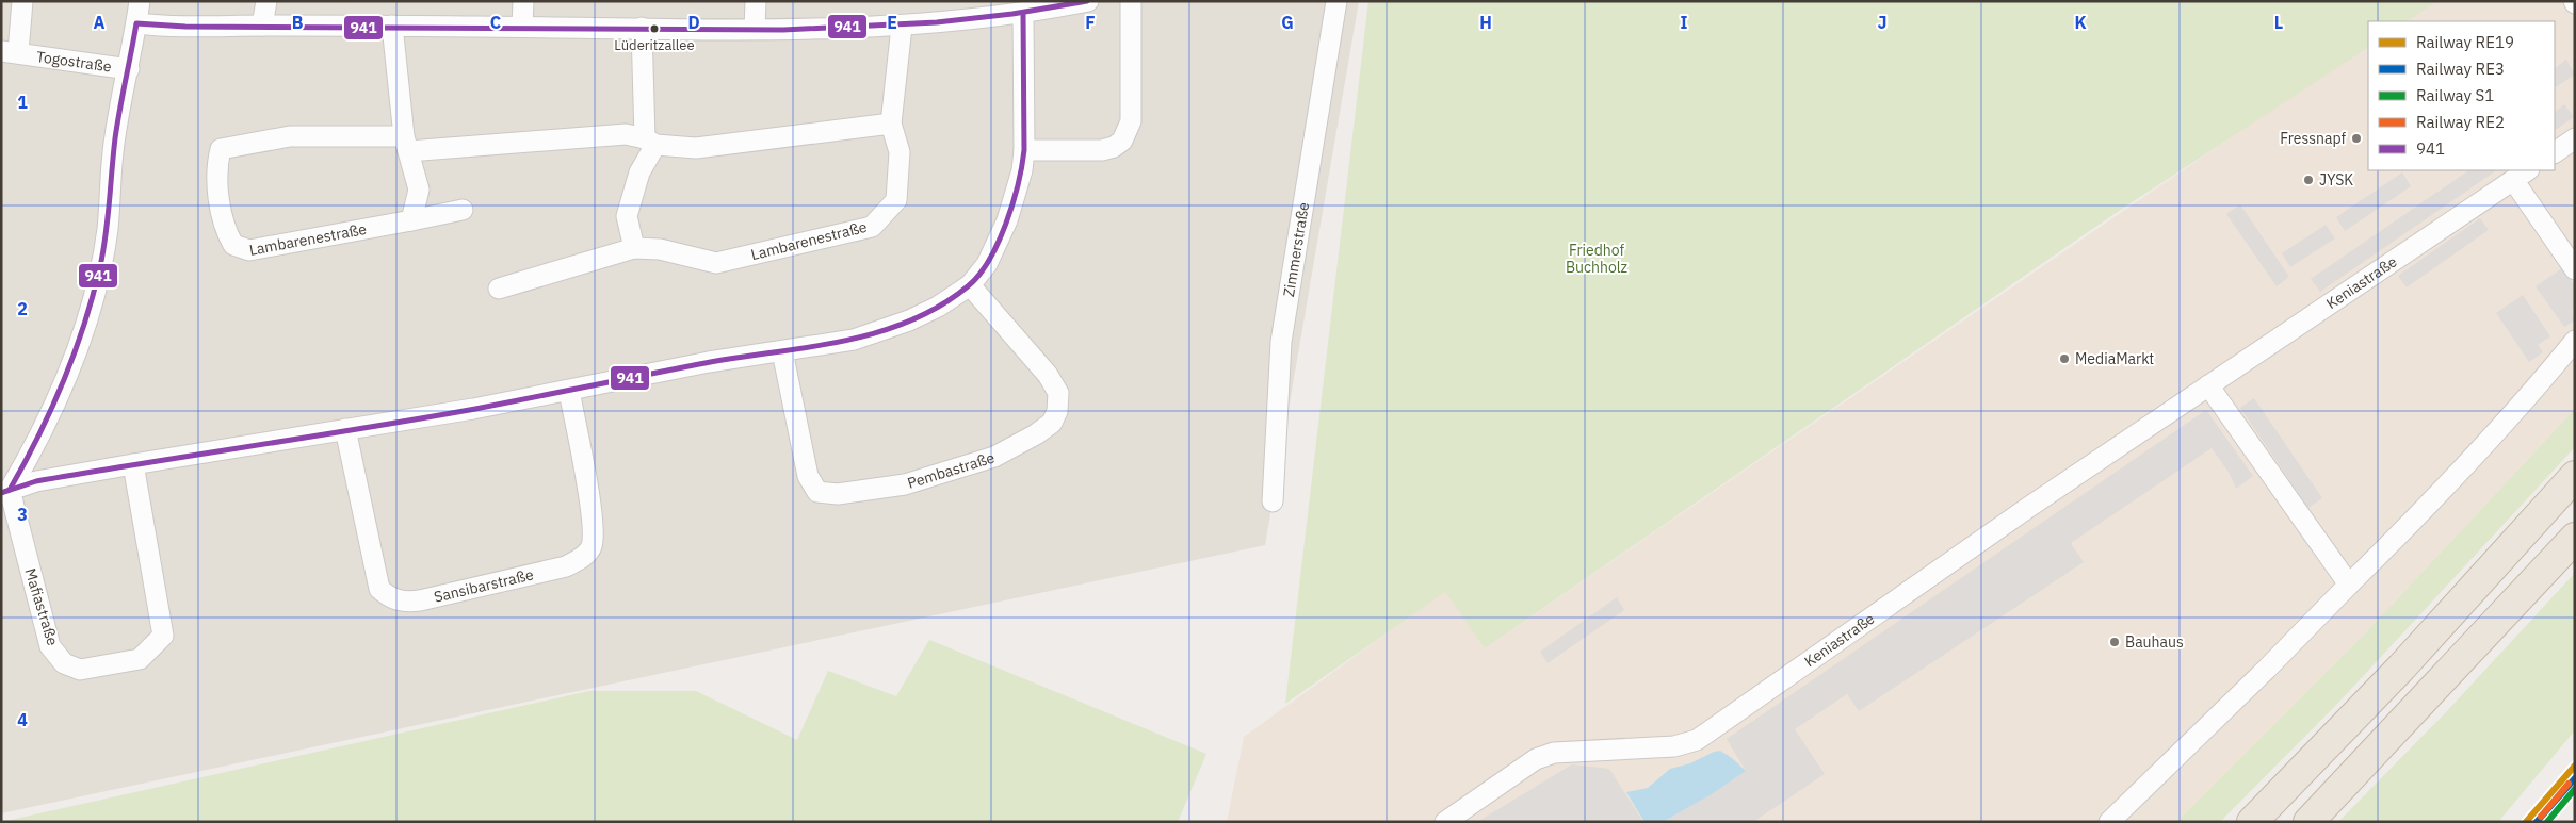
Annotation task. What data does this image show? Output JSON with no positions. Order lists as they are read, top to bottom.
{
  "streets": {
    "street": [
      "Togostraße",
      "Lambarenestraße",
      "Zimmerstraße",
      "Keniastraße",
      "Pembastraße",
      "Sansibarstraße",
      "Mafiastraße"
    ]
  },
  "parks": ["Friedhof Buchholz"],
  "places": [
    "Lüderitzallee",
    "Fressnapf",
    "JYSK",
    "MediaMarkt",
    "Bauhaus"
  ],
  "lines": [
    "transit line 941",
    "rail line RE19",
    "rail line RE3",
    "rail line RE2",
    "rail line S1"
  ],
  "legend": [
    "Railway RE19",
    "Railway RE3",
    "Railway S1",
    "Railway RE2",
    "941"
  ],
  "grid": {
    "columns": [
      "A",
      "B",
      "C",
      "D",
      "E",
      "F",
      "G",
      "H",
      "I",
      "J",
      "K",
      "L"
    ],
    "rows": [
      "1",
      "2",
      "3",
      "4"
    ]
  }
}
